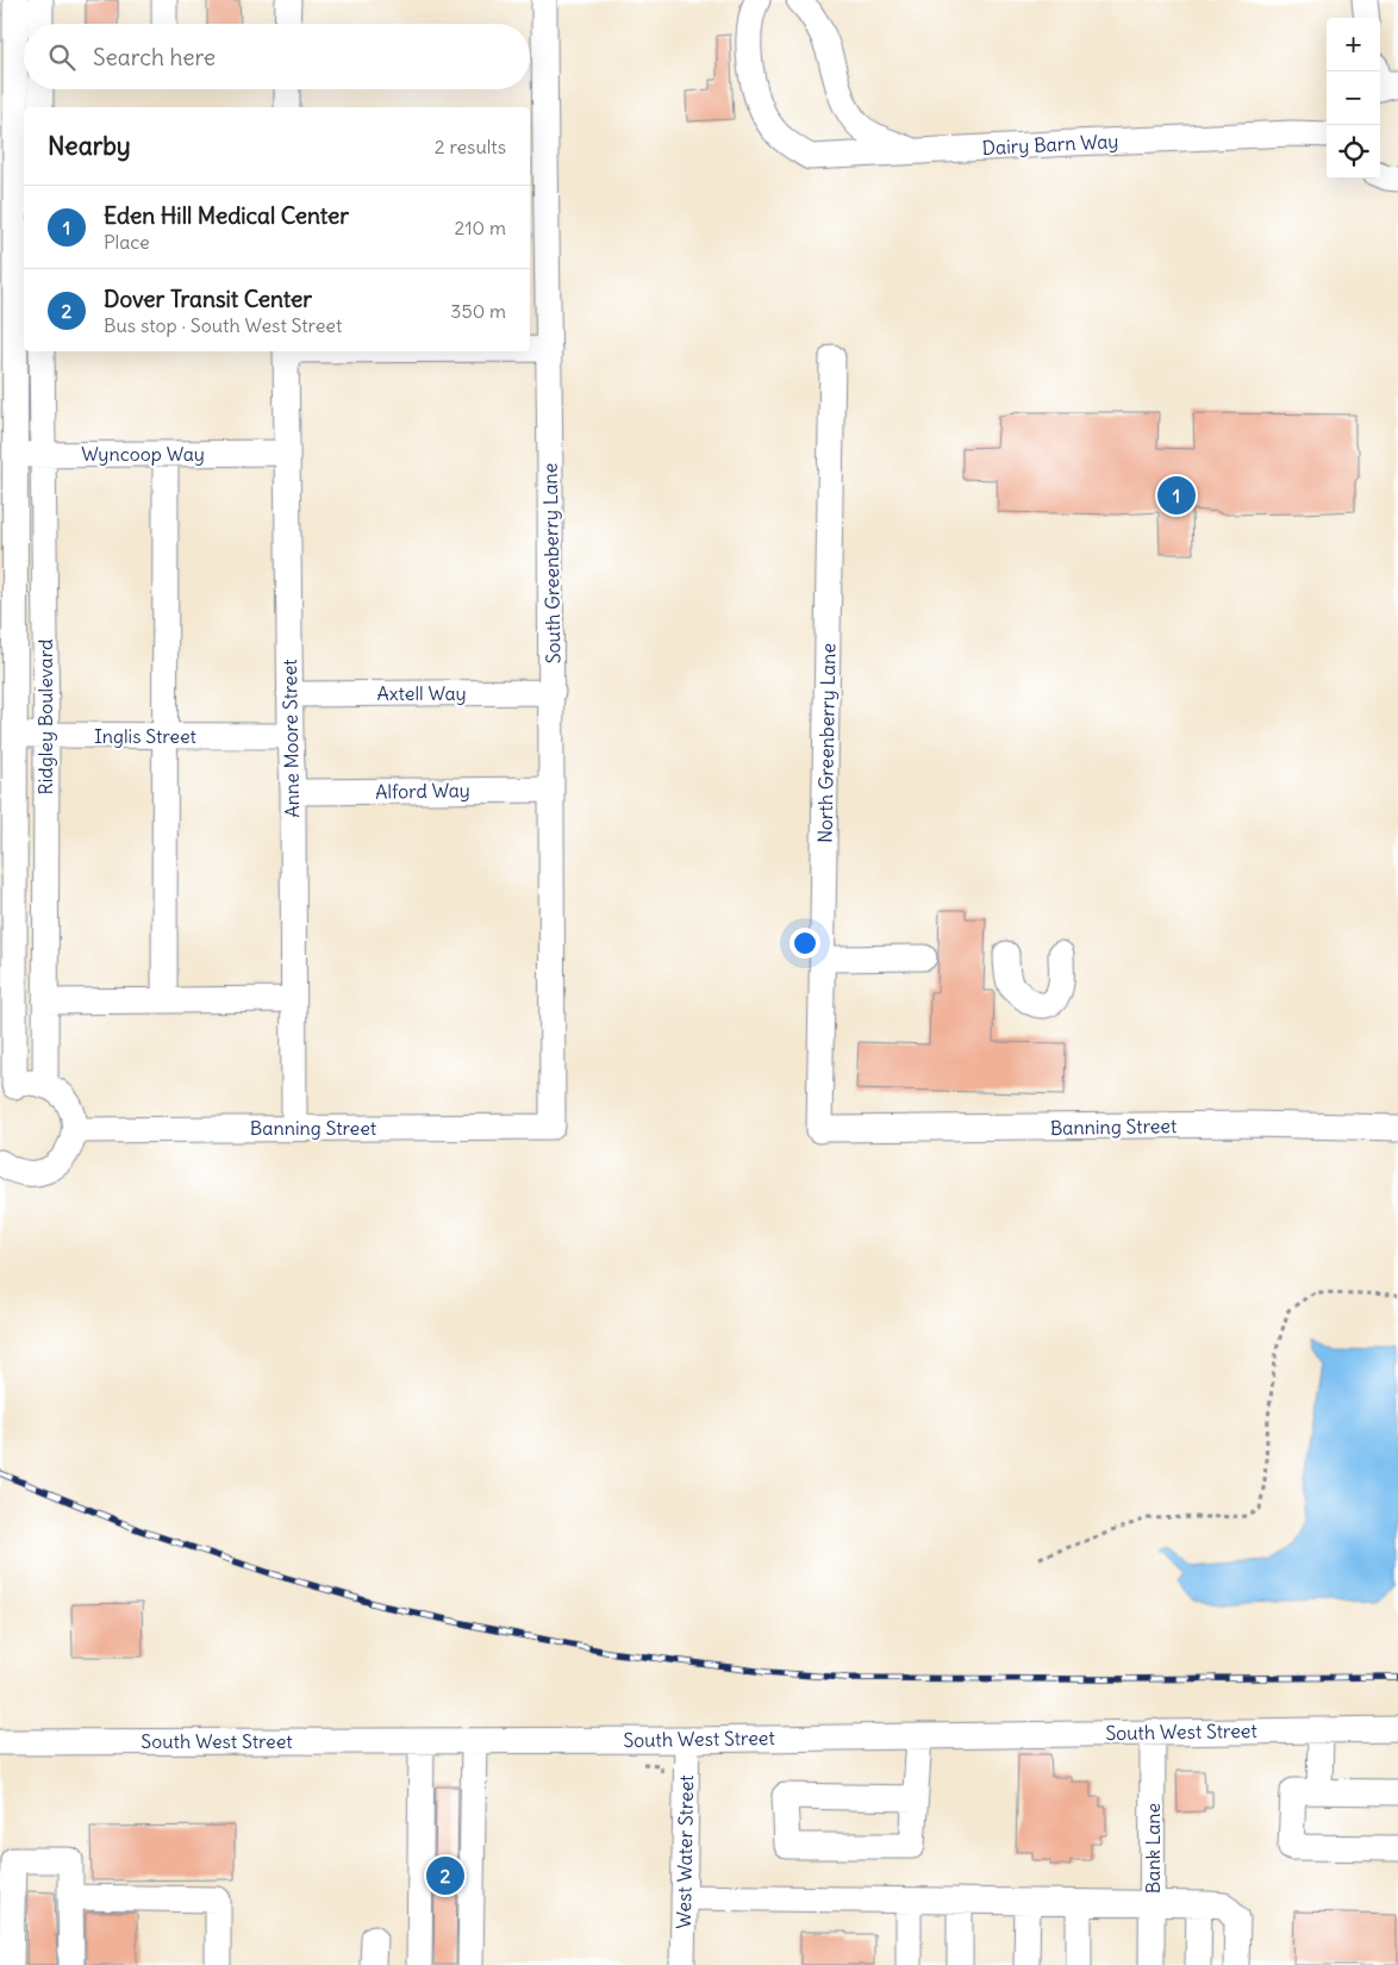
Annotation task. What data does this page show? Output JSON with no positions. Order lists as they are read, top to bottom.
{
  "streets": {
    "street": [
      "Dairy Barn Way",
      "Wyncoop Way",
      "South Greenberry Lane",
      "Axtell Way",
      "Ridgley Boulevard",
      "Inglis Street",
      "Anne Moore Street",
      "North Greenberry Lane",
      "Alford Way",
      "Banning Street",
      "South West Street",
      "Bank Lane",
      "West Water Street"
    ]
  },
  "crossings": [
    ["Wyncoop Way", "Ridgley Boulevard"],
    ["Wyncoop Way", "Anne Moore Street"],
    ["South Greenberry Lane", "Axtell Way"],
    ["South Greenberry Lane", "Alford Way"],
    ["South Greenberry Lane", "Banning Street"],
    ["Axtell Way", "Anne Moore Street"],
    ["Ridgley Boulevard", "Inglis Street"],
    ["Inglis Street", "Anne Moore Street"],
    ["Anne Moore Street", "Alford Way"],
    ["Anne Moore Street", "Banning Street"],
    ["North Greenberry Lane", "Banning Street"],
    ["South West Street", "Bank Lane"],
    ["South West Street", "West Water Street"]
  ],
  "page": {
    "map_buttons": ["+", "−"],
    "search": "Search here",
    "heading": ["Nearby", "2 results"],
    "list": [
      {
        "mark": "1",
        "name": "Eden Hill Medical Center",
        "note": "Place",
        "value": "210 m"
      },
      {
        "mark": "2",
        "name": "Dover Transit Center",
        "note": "Bus stop · South West Street",
        "value": "350 m"
      }
    ],
    "pins": ["1", "2"]
  }
}
